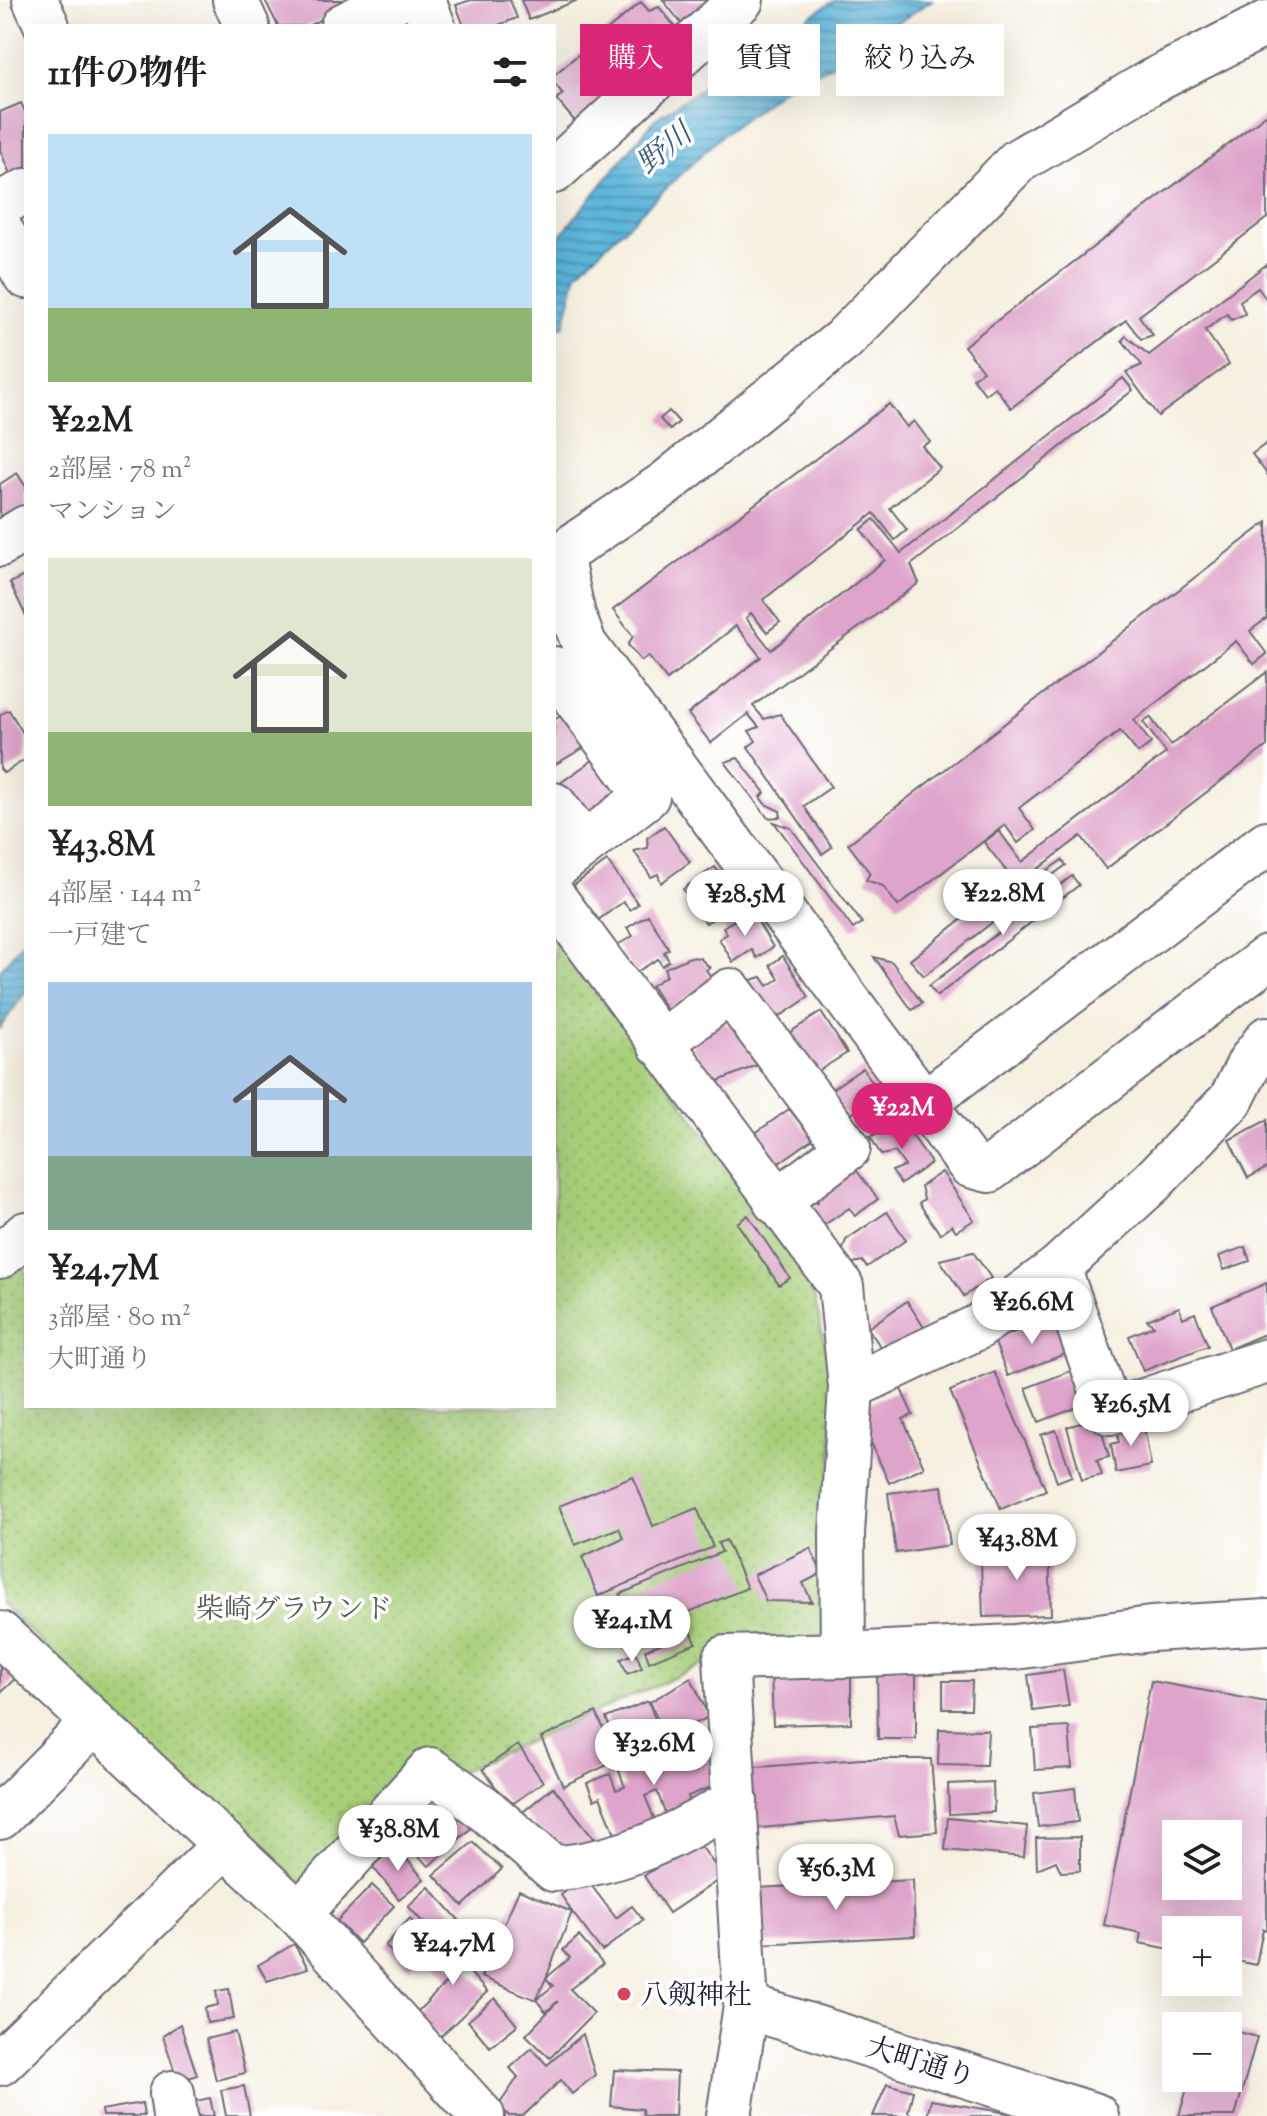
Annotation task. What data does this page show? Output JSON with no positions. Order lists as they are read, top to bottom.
{
  "streets": {
    "street": ["大町通り"]
  },
  "water": ["野川"],
  "parks": ["柴崎グラウンド"],
  "places": ["八剱神社"],
  "page": {
    "chip": ["購入", "賃貸", "絞り込み"],
    "heading": "11件の物件",
    "list": [
      {
        "name": "¥22M",
        "note": "2部屋 · 78 m² · マンション"
      },
      {
        "name": "¥43.8M",
        "note": "4部屋 · 144 m² · 一戸建て"
      },
      {
        "name": "¥24.7M",
        "note": "3部屋 · 80 m² · 大町通り"
      }
    ],
    "price": [
      "¥22.8M",
      "¥28.5M",
      "¥22M",
      "¥26.6M",
      "¥26.5M",
      "¥43.8M",
      "¥24.1M",
      "¥32.6M",
      "¥38.8M",
      "¥56.3M",
      "¥24.7M"
    ],
    "map_buttons": ["+", "−"]
  }
}
